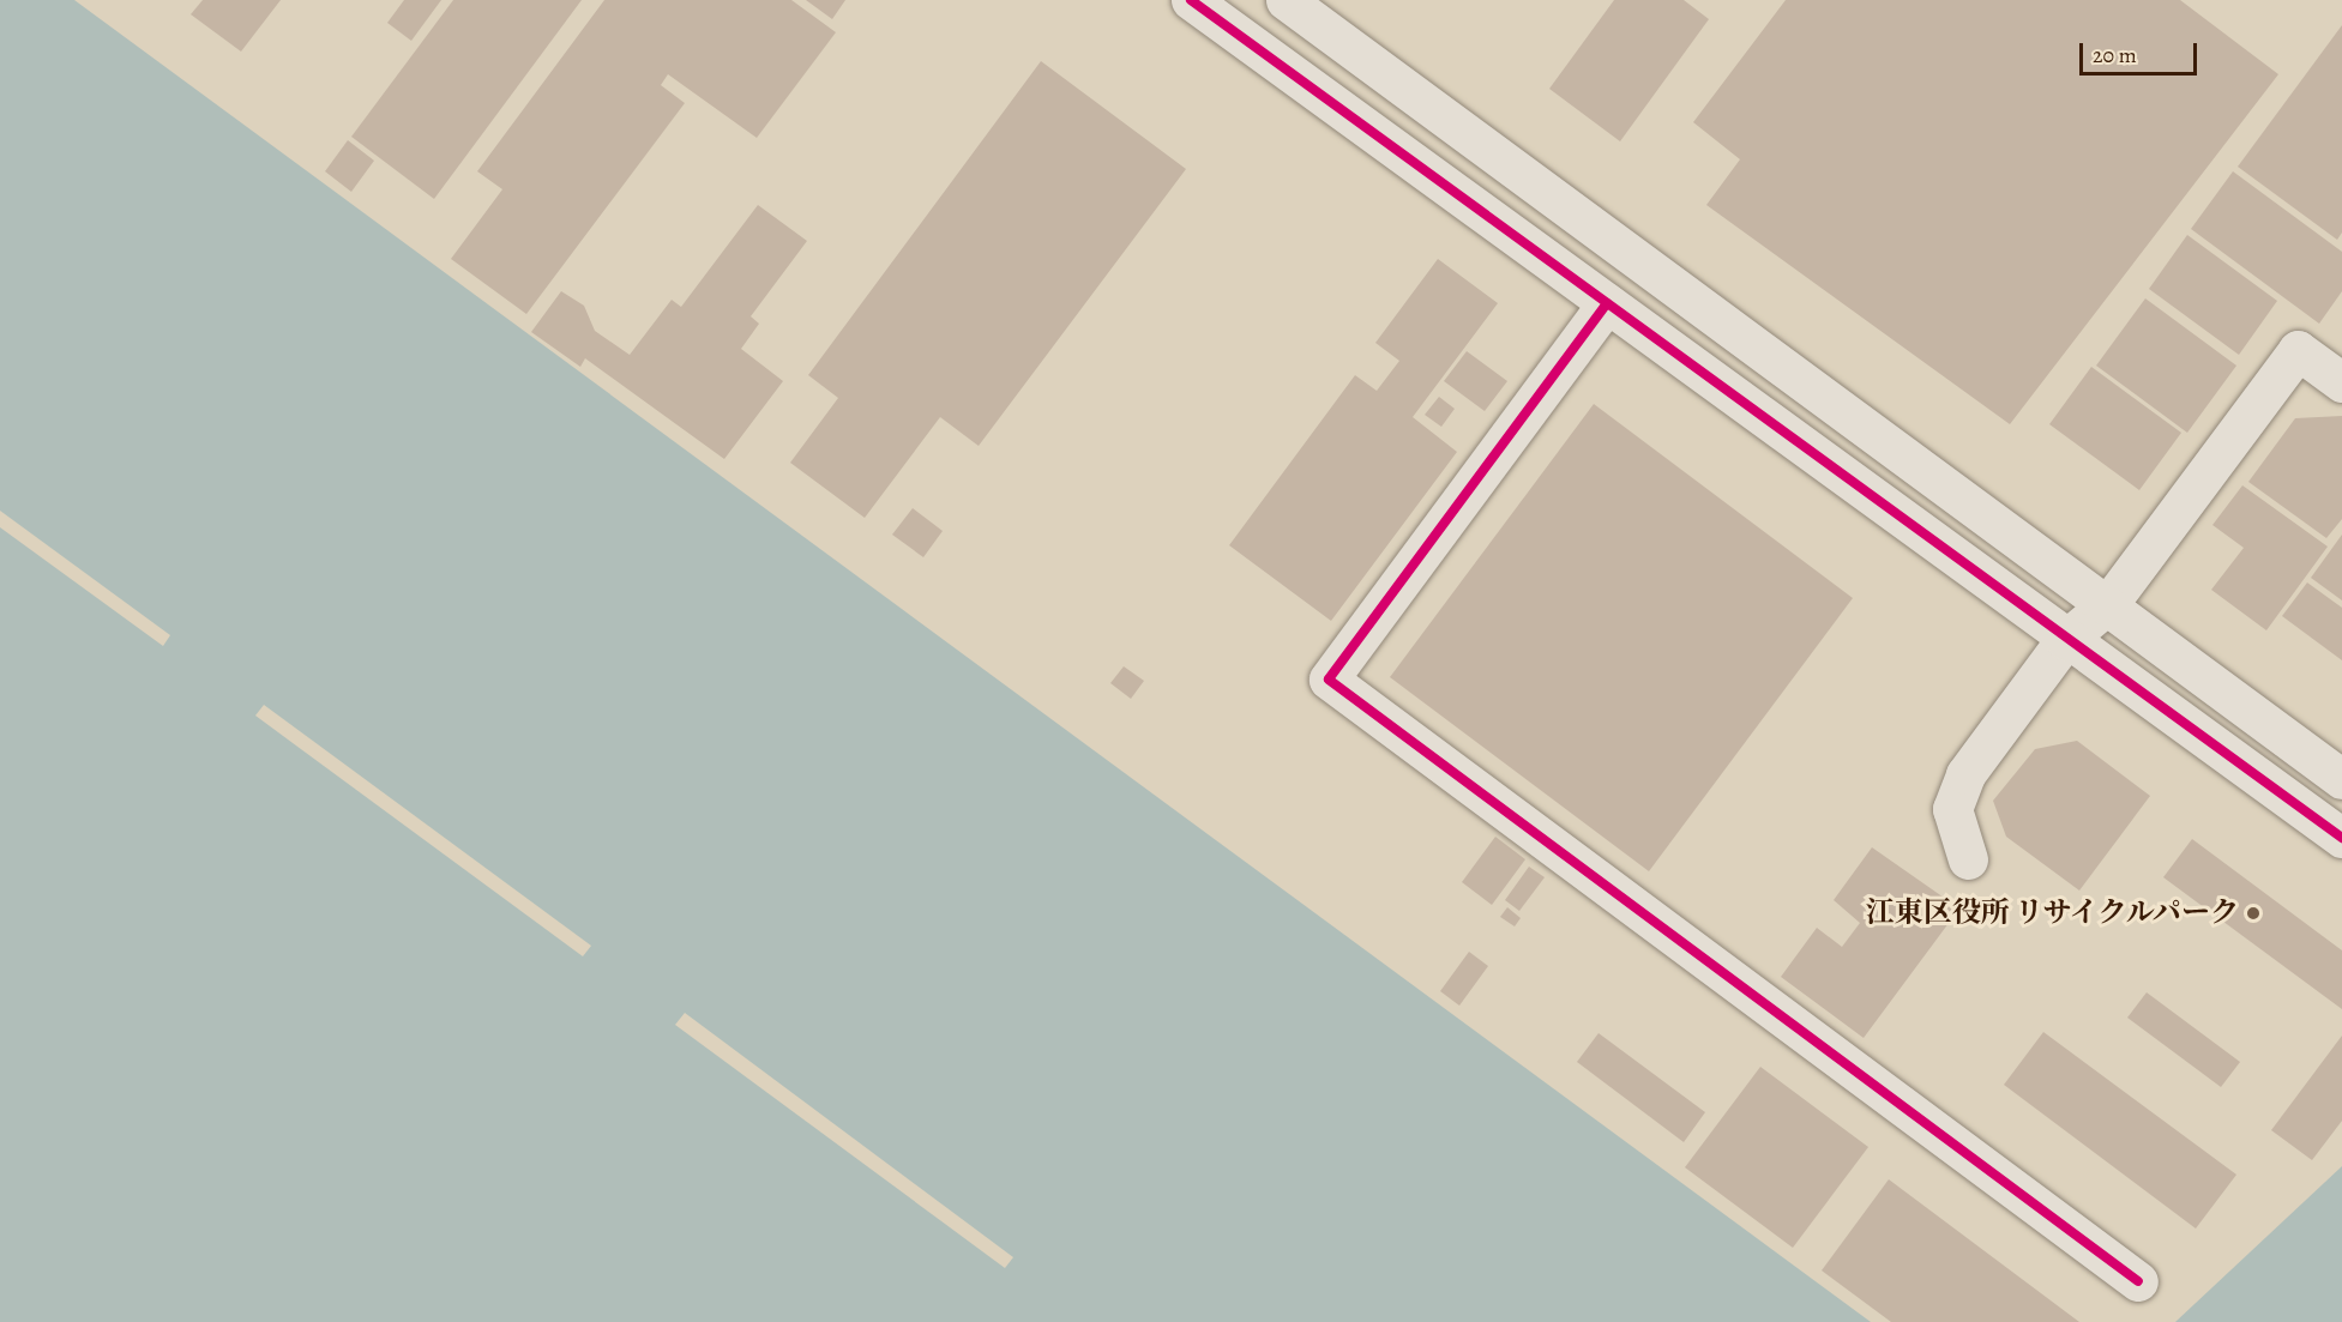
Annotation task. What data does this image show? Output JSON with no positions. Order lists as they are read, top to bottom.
{
  "places": ["江東区役所 リサイクルパーク"],
  "scale_bar": "20 m"
}
